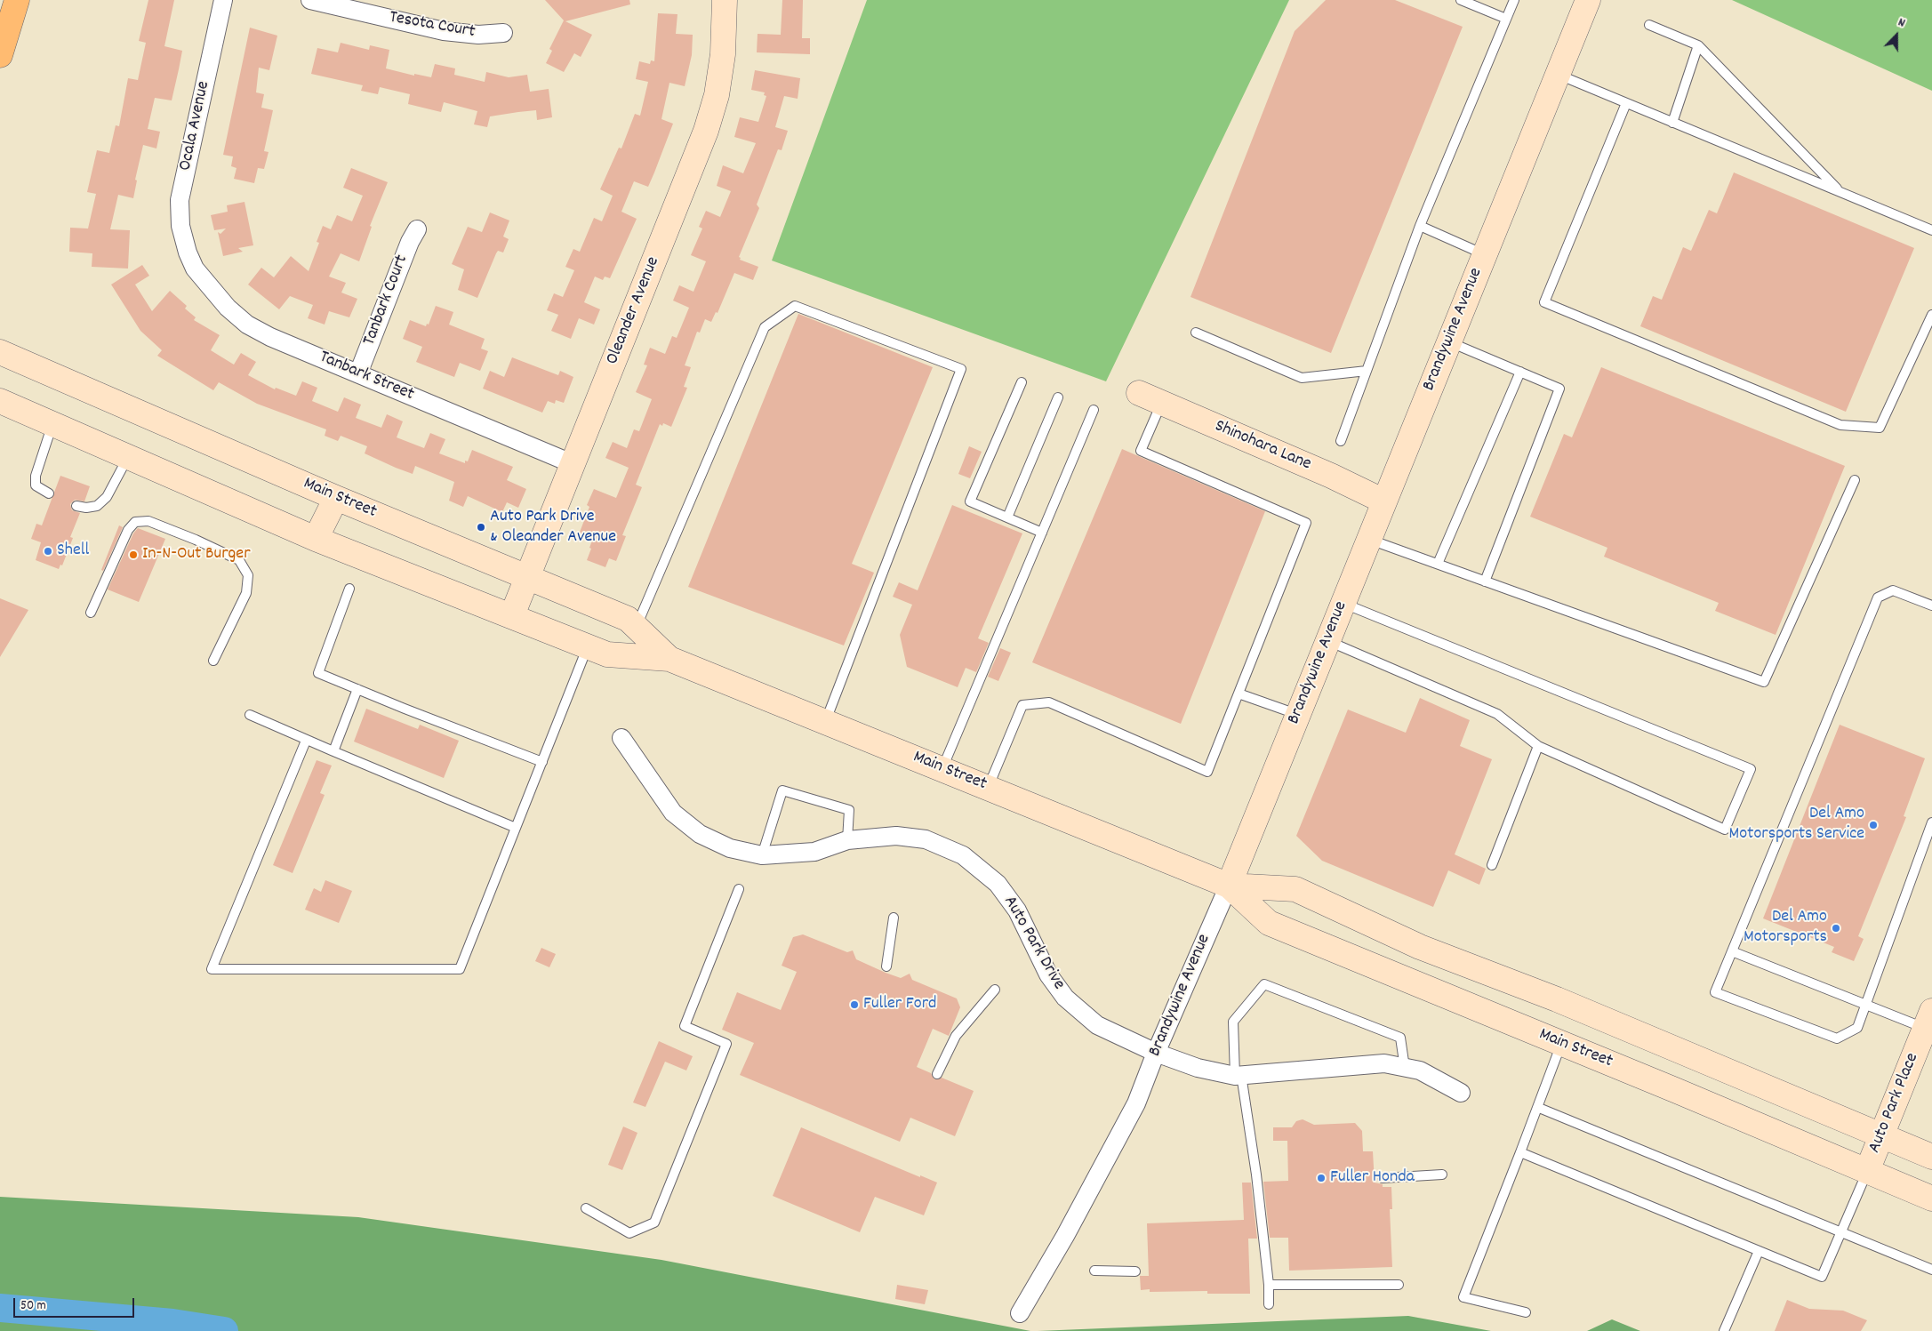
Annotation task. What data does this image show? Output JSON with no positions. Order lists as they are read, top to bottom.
{
  "streets": {
    "main road": [
      "Oleander Avenue",
      "Brandywine Avenue",
      "Shinohara Lane",
      "Main Street",
      "Auto Park Place"
    ],
    "street": [
      "Tesota Court",
      "Ocala Avenue",
      "Tanbark Court",
      "Tanbark Street",
      "Auto Park Drive"
    ]
  },
  "crossings": [
    ["Ocala Avenue", "Tanbark Street"],
    ["Tanbark Court", "Tanbark Street"],
    ["Oleander Avenue", "Tanbark Street"],
    ["Oleander Avenue", "Main Street"],
    ["Brandywine Avenue", "Shinohara Lane"],
    ["Brandywine Avenue", "Main Street"],
    ["Brandywine Avenue", "Auto Park Drive"],
    ["Main Street", "Auto Park Place"]
  ],
  "places": [
    "Auto Park Drive & Oleander Avenue",
    "Shell",
    "In-N-Out Burger",
    "Del Amo Motorsports Service",
    "Del Amo Motorsports",
    "Fuller Ford",
    "Fuller Honda"
  ],
  "scale_bar": "50 m",
  "north": "top"
}
